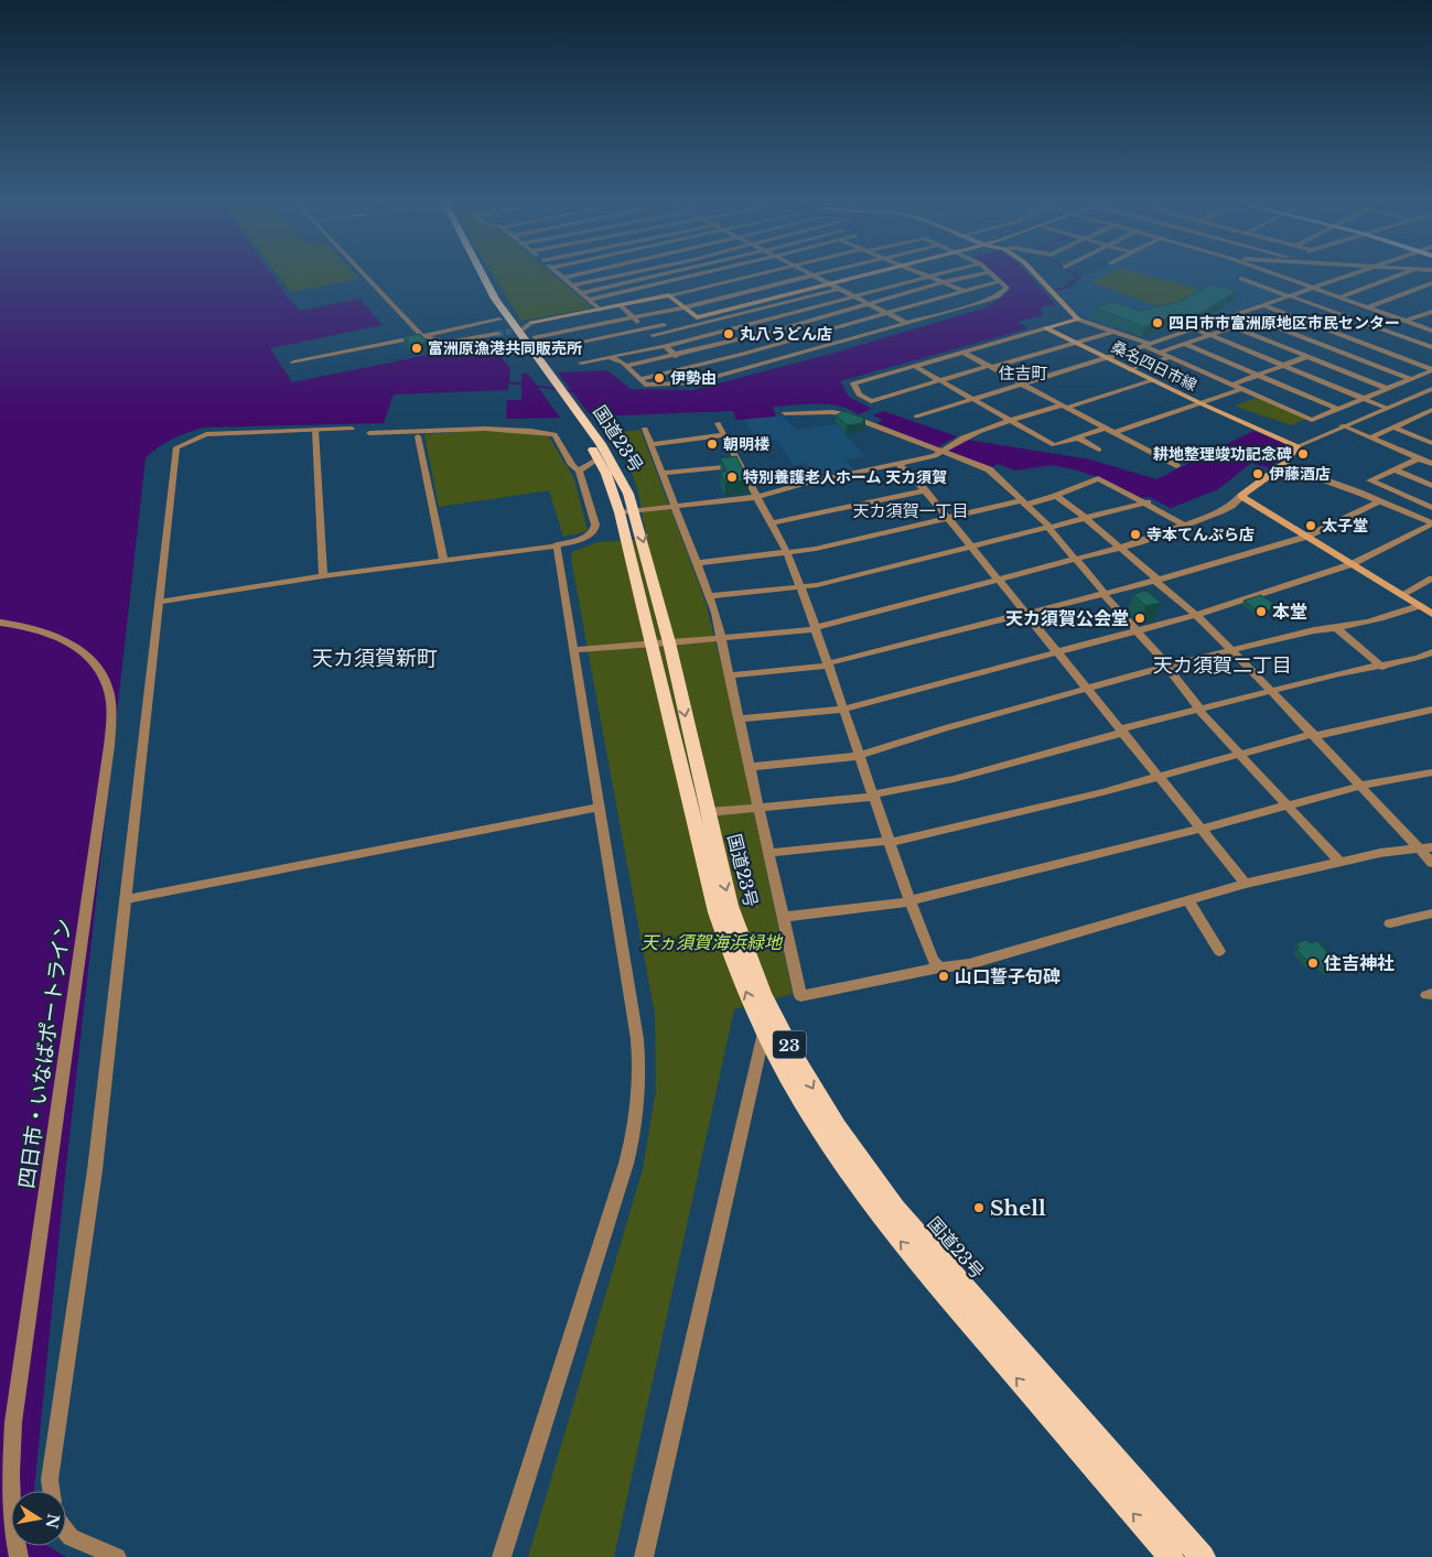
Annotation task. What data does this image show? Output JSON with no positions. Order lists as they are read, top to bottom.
{
  "streets": {
    "highway": ["国道23号", "23"],
    "main road": ["桑名四日市線"],
    "street": ["四日市・いなばポートライン"]
  },
  "districts": [
    "住吉町",
    "天カ須賀一丁目",
    "天カ須賀新町",
    "天カ須賀二丁目"
  ],
  "parks": ["天ヵ須賀海浜緑地"],
  "places": [
    "四日市市富洲原地区市民センター",
    "丸八うどん店",
    "富洲原漁港共同販売所",
    "伊勢由",
    "朝明楼",
    "耕地整理竣功記念碑",
    "伊藤酒店",
    "特別養護老人ホーム 天カ須賀",
    "太子堂",
    "寺本てんぷら店",
    "本堂",
    "天カ須賀公会堂",
    "住吉神社",
    "山口誓子句碑",
    "Shell"
  ],
  "north": "right"
}
